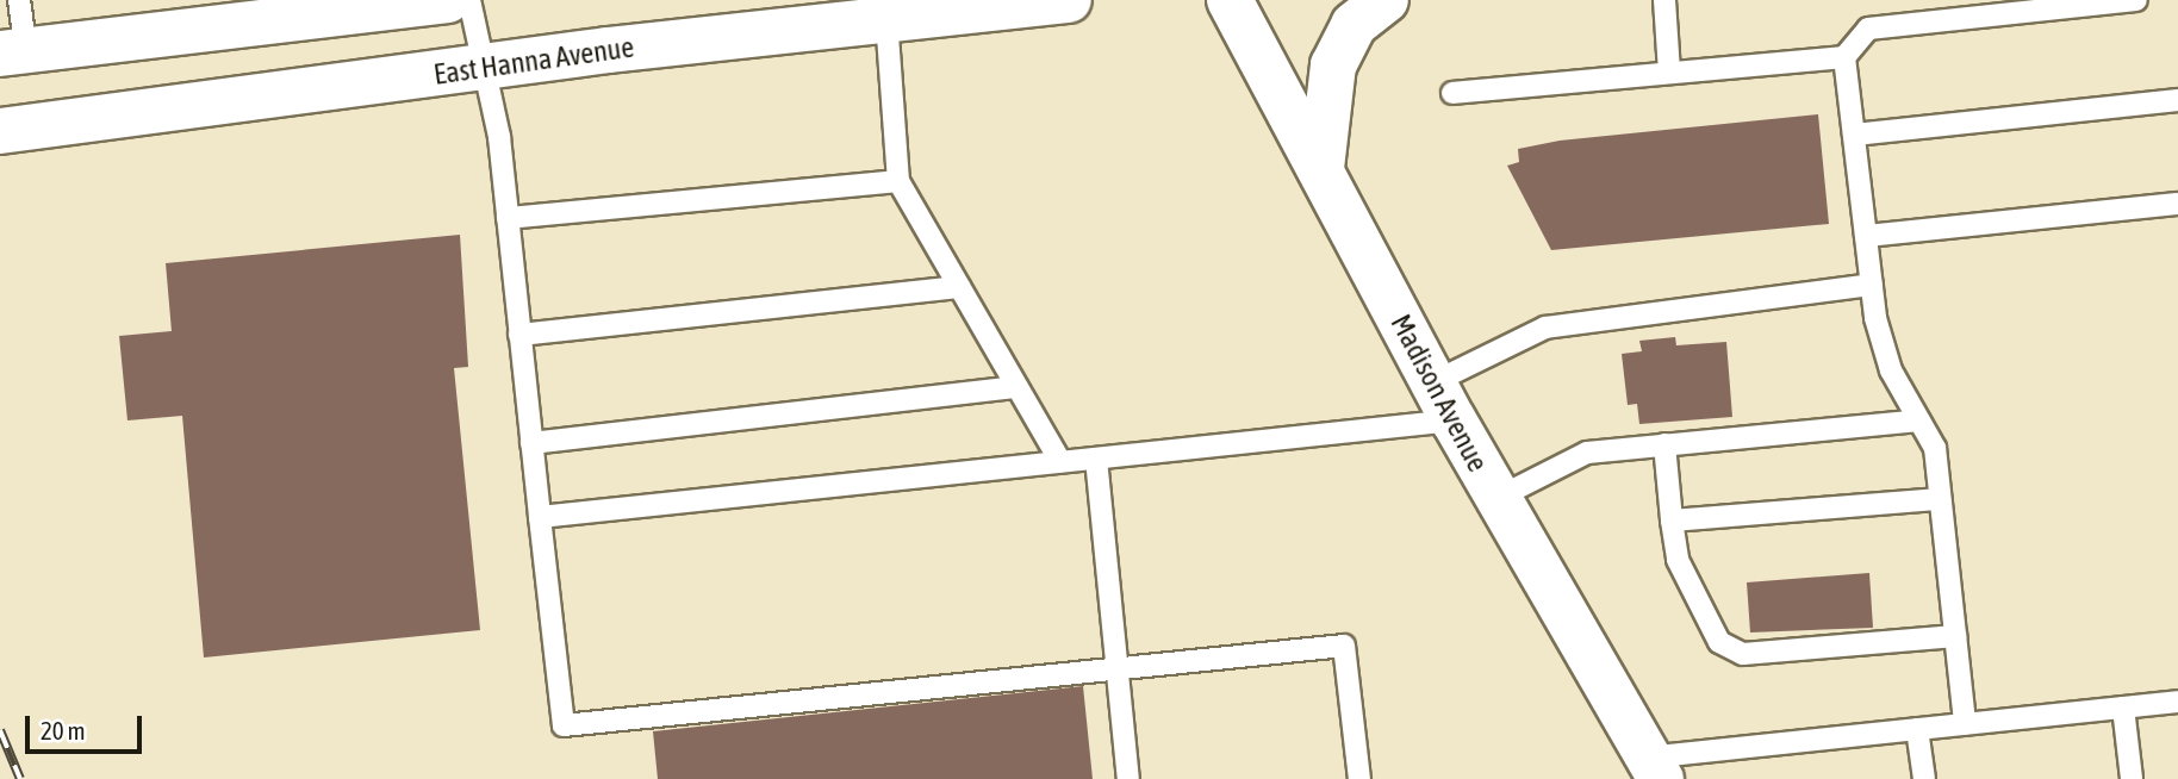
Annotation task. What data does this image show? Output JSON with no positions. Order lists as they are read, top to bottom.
{
  "streets": {
    "main road": ["East Hanna Avenue", "Madison Avenue"]
  },
  "scale_bar": "20 m"
}
